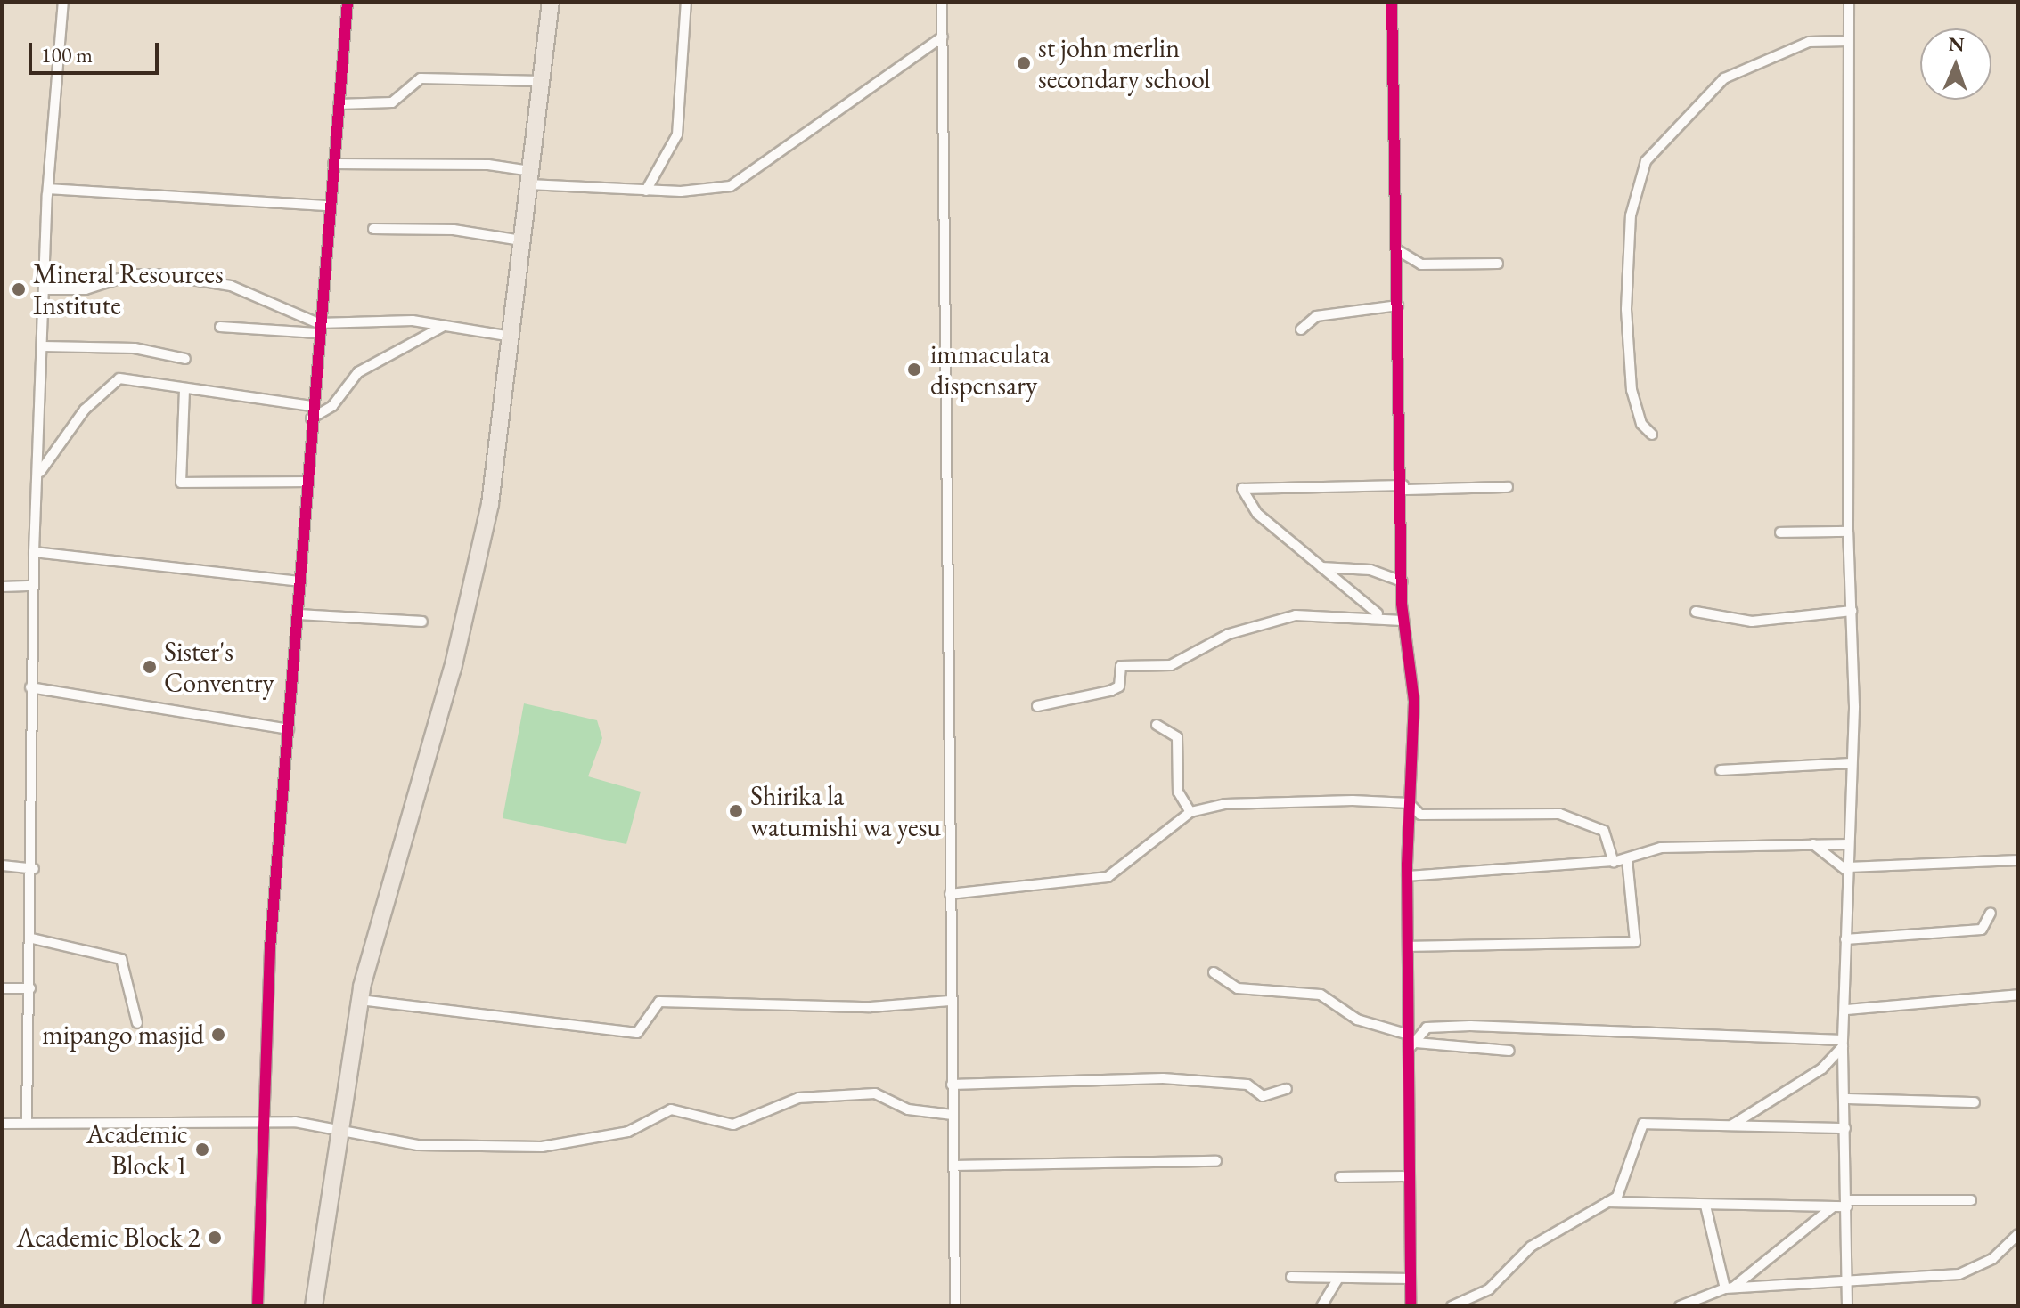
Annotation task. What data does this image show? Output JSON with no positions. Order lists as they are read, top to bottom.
{
  "places": [
    "st john merlin secondary school",
    "Mineral Resources Institute",
    "immaculata dispensary",
    "Sister's Conventry",
    "Shirika la watumishi wa yesu",
    "mipango masjid",
    "Academic Block 1",
    "Academic Block 2"
  ],
  "scale_bar": "100 m",
  "north": "top"
}
